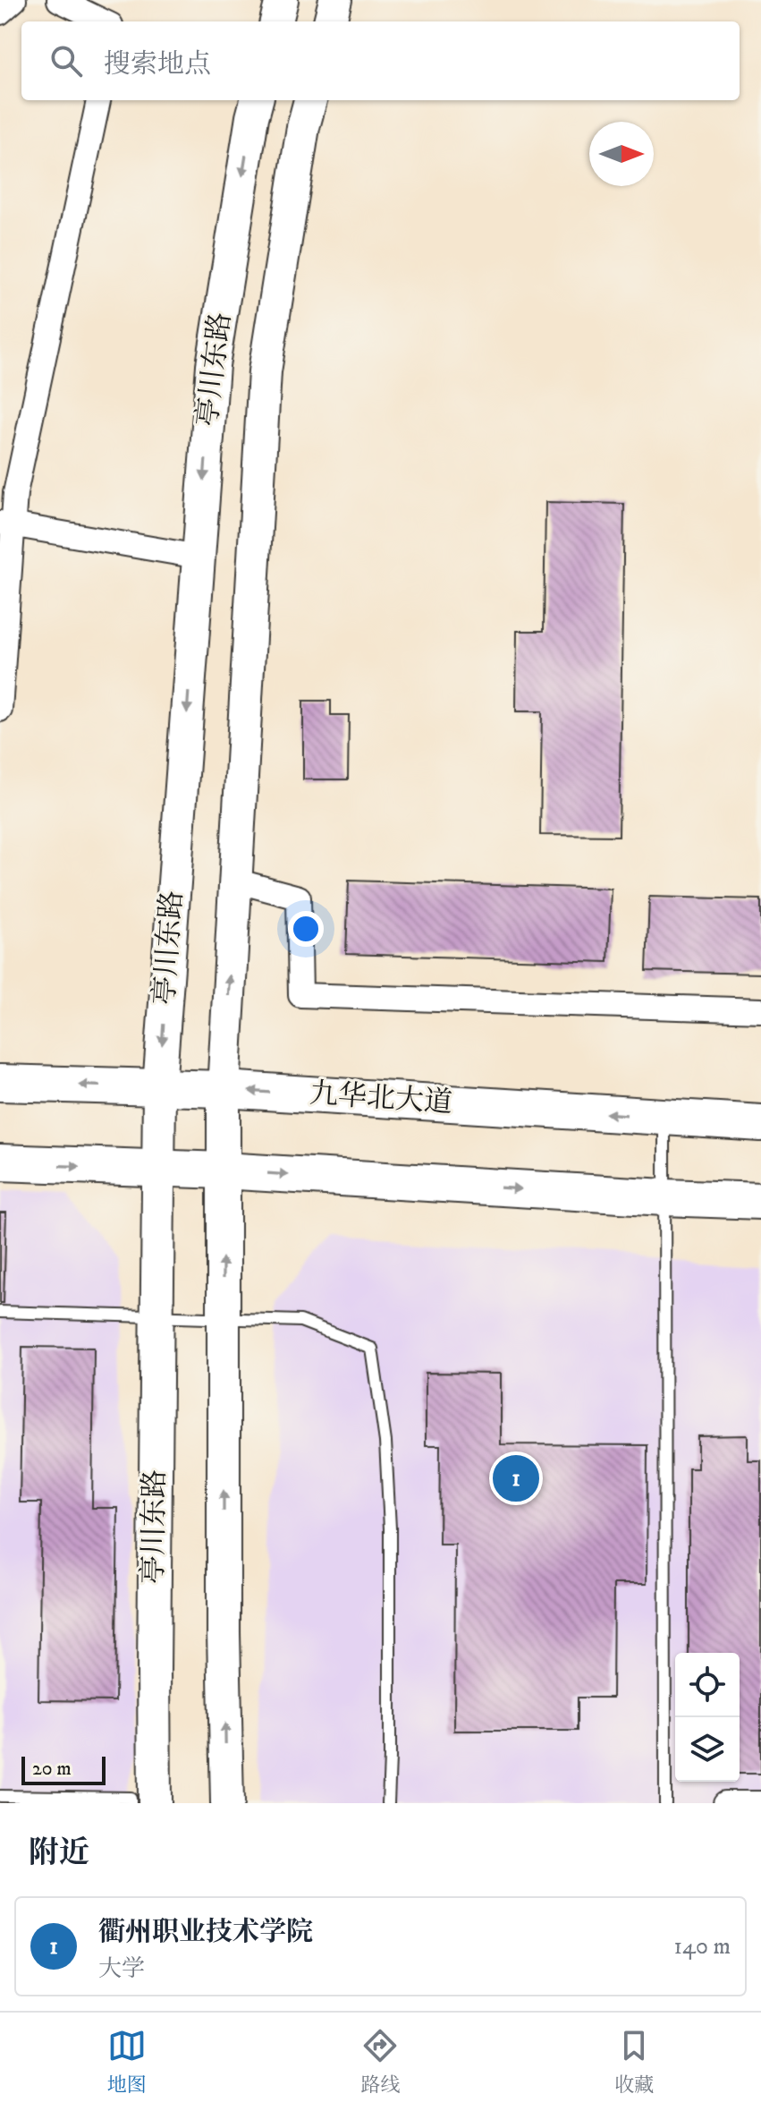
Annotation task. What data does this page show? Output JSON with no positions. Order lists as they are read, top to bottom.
{
  "streets": {
    "main road": ["亭川东路", "九华北大道"]
  },
  "crossings": [
    ["亭川东路", "九华北大道"]
  ],
  "scale_bar": "20 m",
  "north": "right",
  "page": {
    "search": "搜索地点",
    "pins": "1",
    "scale": "20 m",
    "heading": "附近",
    "list": [
      {
        "mark": "1",
        "name": "衢州职业技术学院",
        "note": "大学",
        "value": "140 m"
      }
    ],
    "nav": ["地图", "路线", "收藏"]
  }
}
